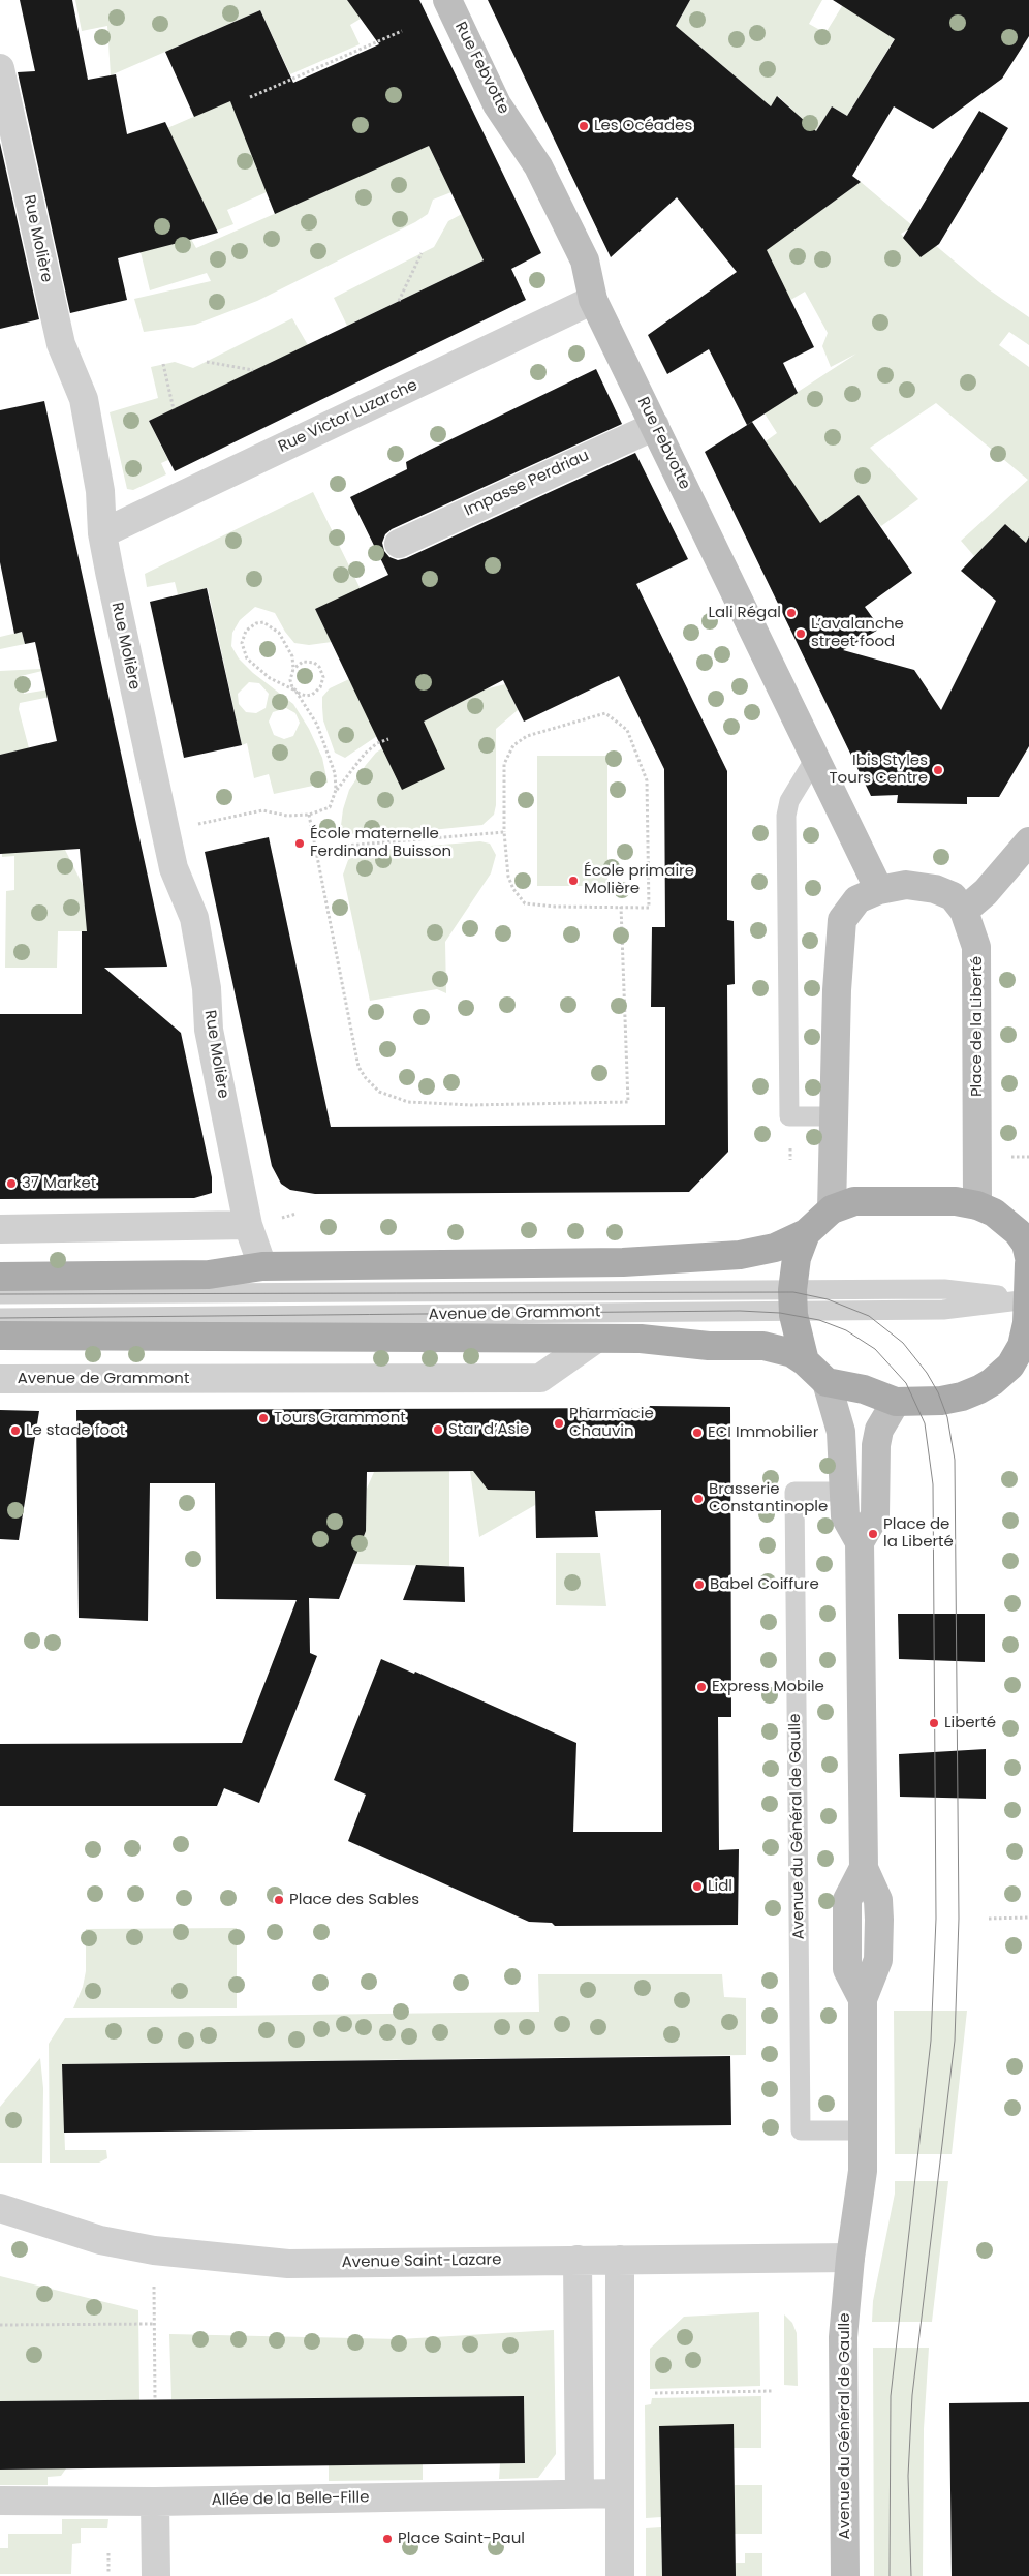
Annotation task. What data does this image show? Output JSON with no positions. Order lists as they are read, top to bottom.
{
  "streets": {
    "main road": ["Avenue de Grammont"],
    "street": [
      "Rue Febvotte",
      "Rue Molière",
      "Rue Victor Luzarche",
      "Impasse Perdriau",
      "Place de la Liberté",
      "Avenue du Général de Gaulle",
      "Avenue Saint-Lazare",
      "Allée de la Belle-Fille"
    ]
  },
  "crossings": [
    ["Rue Febvotte", "Rue Victor Luzarche"],
    ["Rue Febvotte", "Impasse Perdriau"],
    ["Rue Febvotte", "Place de la Liberté"],
    ["Rue Molière", "Rue Victor Luzarche"],
    ["Avenue du Général de Gaulle", "Avenue Saint-Lazare"]
  ],
  "places": [
    "Les Océades",
    "Lali Régal",
    "L’avalanche street food",
    "Ibis Styles Tours Centre",
    "École maternelle Ferdinand Buisson",
    "École primaire Molière",
    "37 Market",
    "Tours Grammont",
    "Pharmacie Chauvin",
    "Star d’Asie",
    "Le stade foot",
    "ECI Immobilier",
    "Brasserie Constantinople",
    "Place de la Liberté",
    "Babel Coiffure",
    "Express Mobile",
    "Liberté",
    "Lidl",
    "Place des Sables",
    "Place Saint-Paul"
  ]
}
